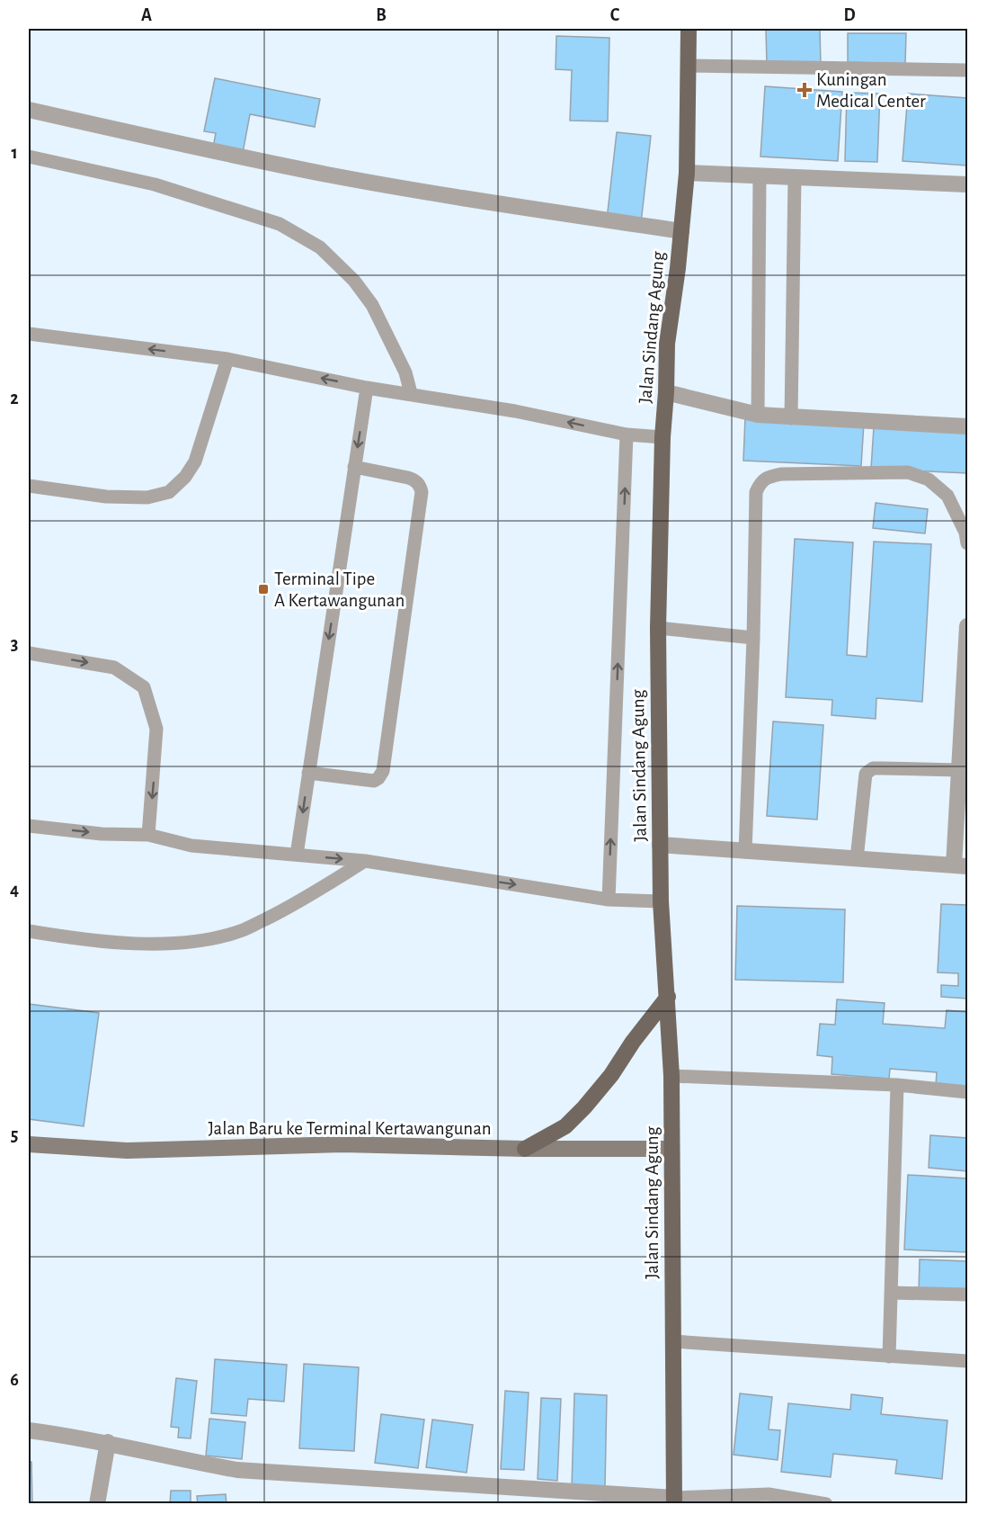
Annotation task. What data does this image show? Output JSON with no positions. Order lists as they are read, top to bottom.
{
  "streets": {
    "main road": ["Jalan Sindang Agung", "Jalan Baru ke Terminal Kertawangunan"]
  },
  "crossings": [
    ["Jalan Sindang Agung", "Jalan Baru ke Terminal Kertawangunan"]
  ],
  "places": {
    "health": ["Kuningan Medical Center"],
    "transit": ["Terminal Tipe A Kertawangunan"]
  },
  "grid": {
    "columns": [
      "A",
      "B",
      "C",
      "D"
    ],
    "rows": [
      "1",
      "2",
      "3",
      "4",
      "5",
      "6"
    ]
  }
}
